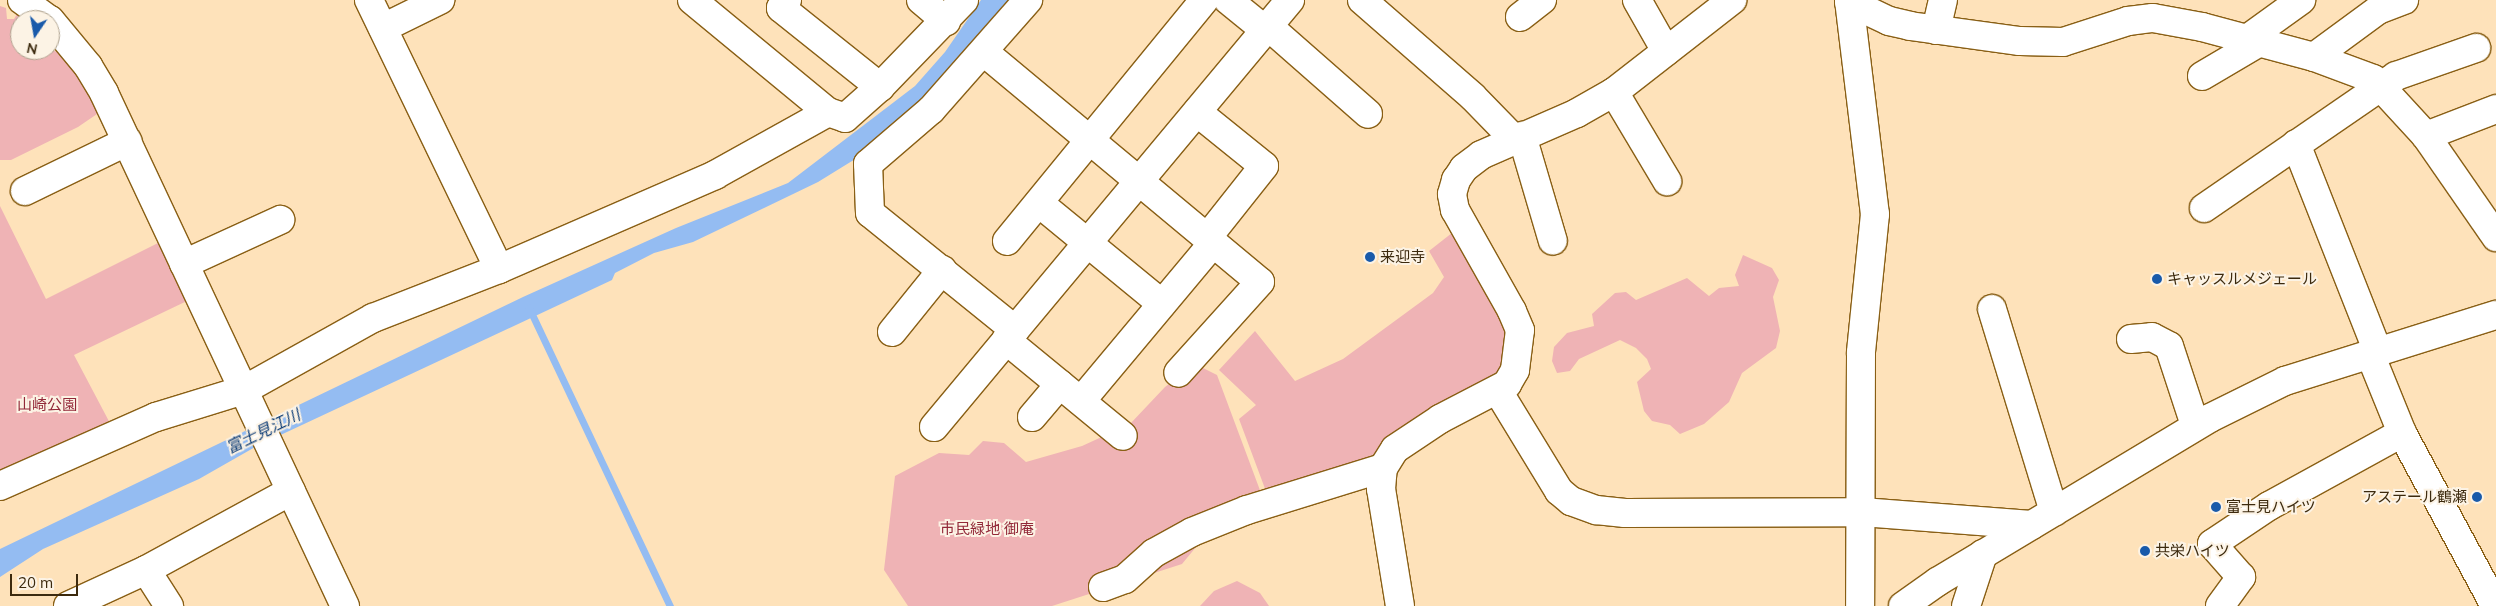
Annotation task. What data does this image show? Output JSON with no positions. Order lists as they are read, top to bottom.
{
  "water": ["富士見江川"],
  "parks": ["山崎公園", "市民緑地 御庵"],
  "places": [
    "来迎寺",
    "キャッスルメジェール",
    "アステール鶴瀬",
    "富士見ハイツ",
    "共栄ハイツ"
  ],
  "scale_bar": "20 m",
  "north": "bottom"
}
